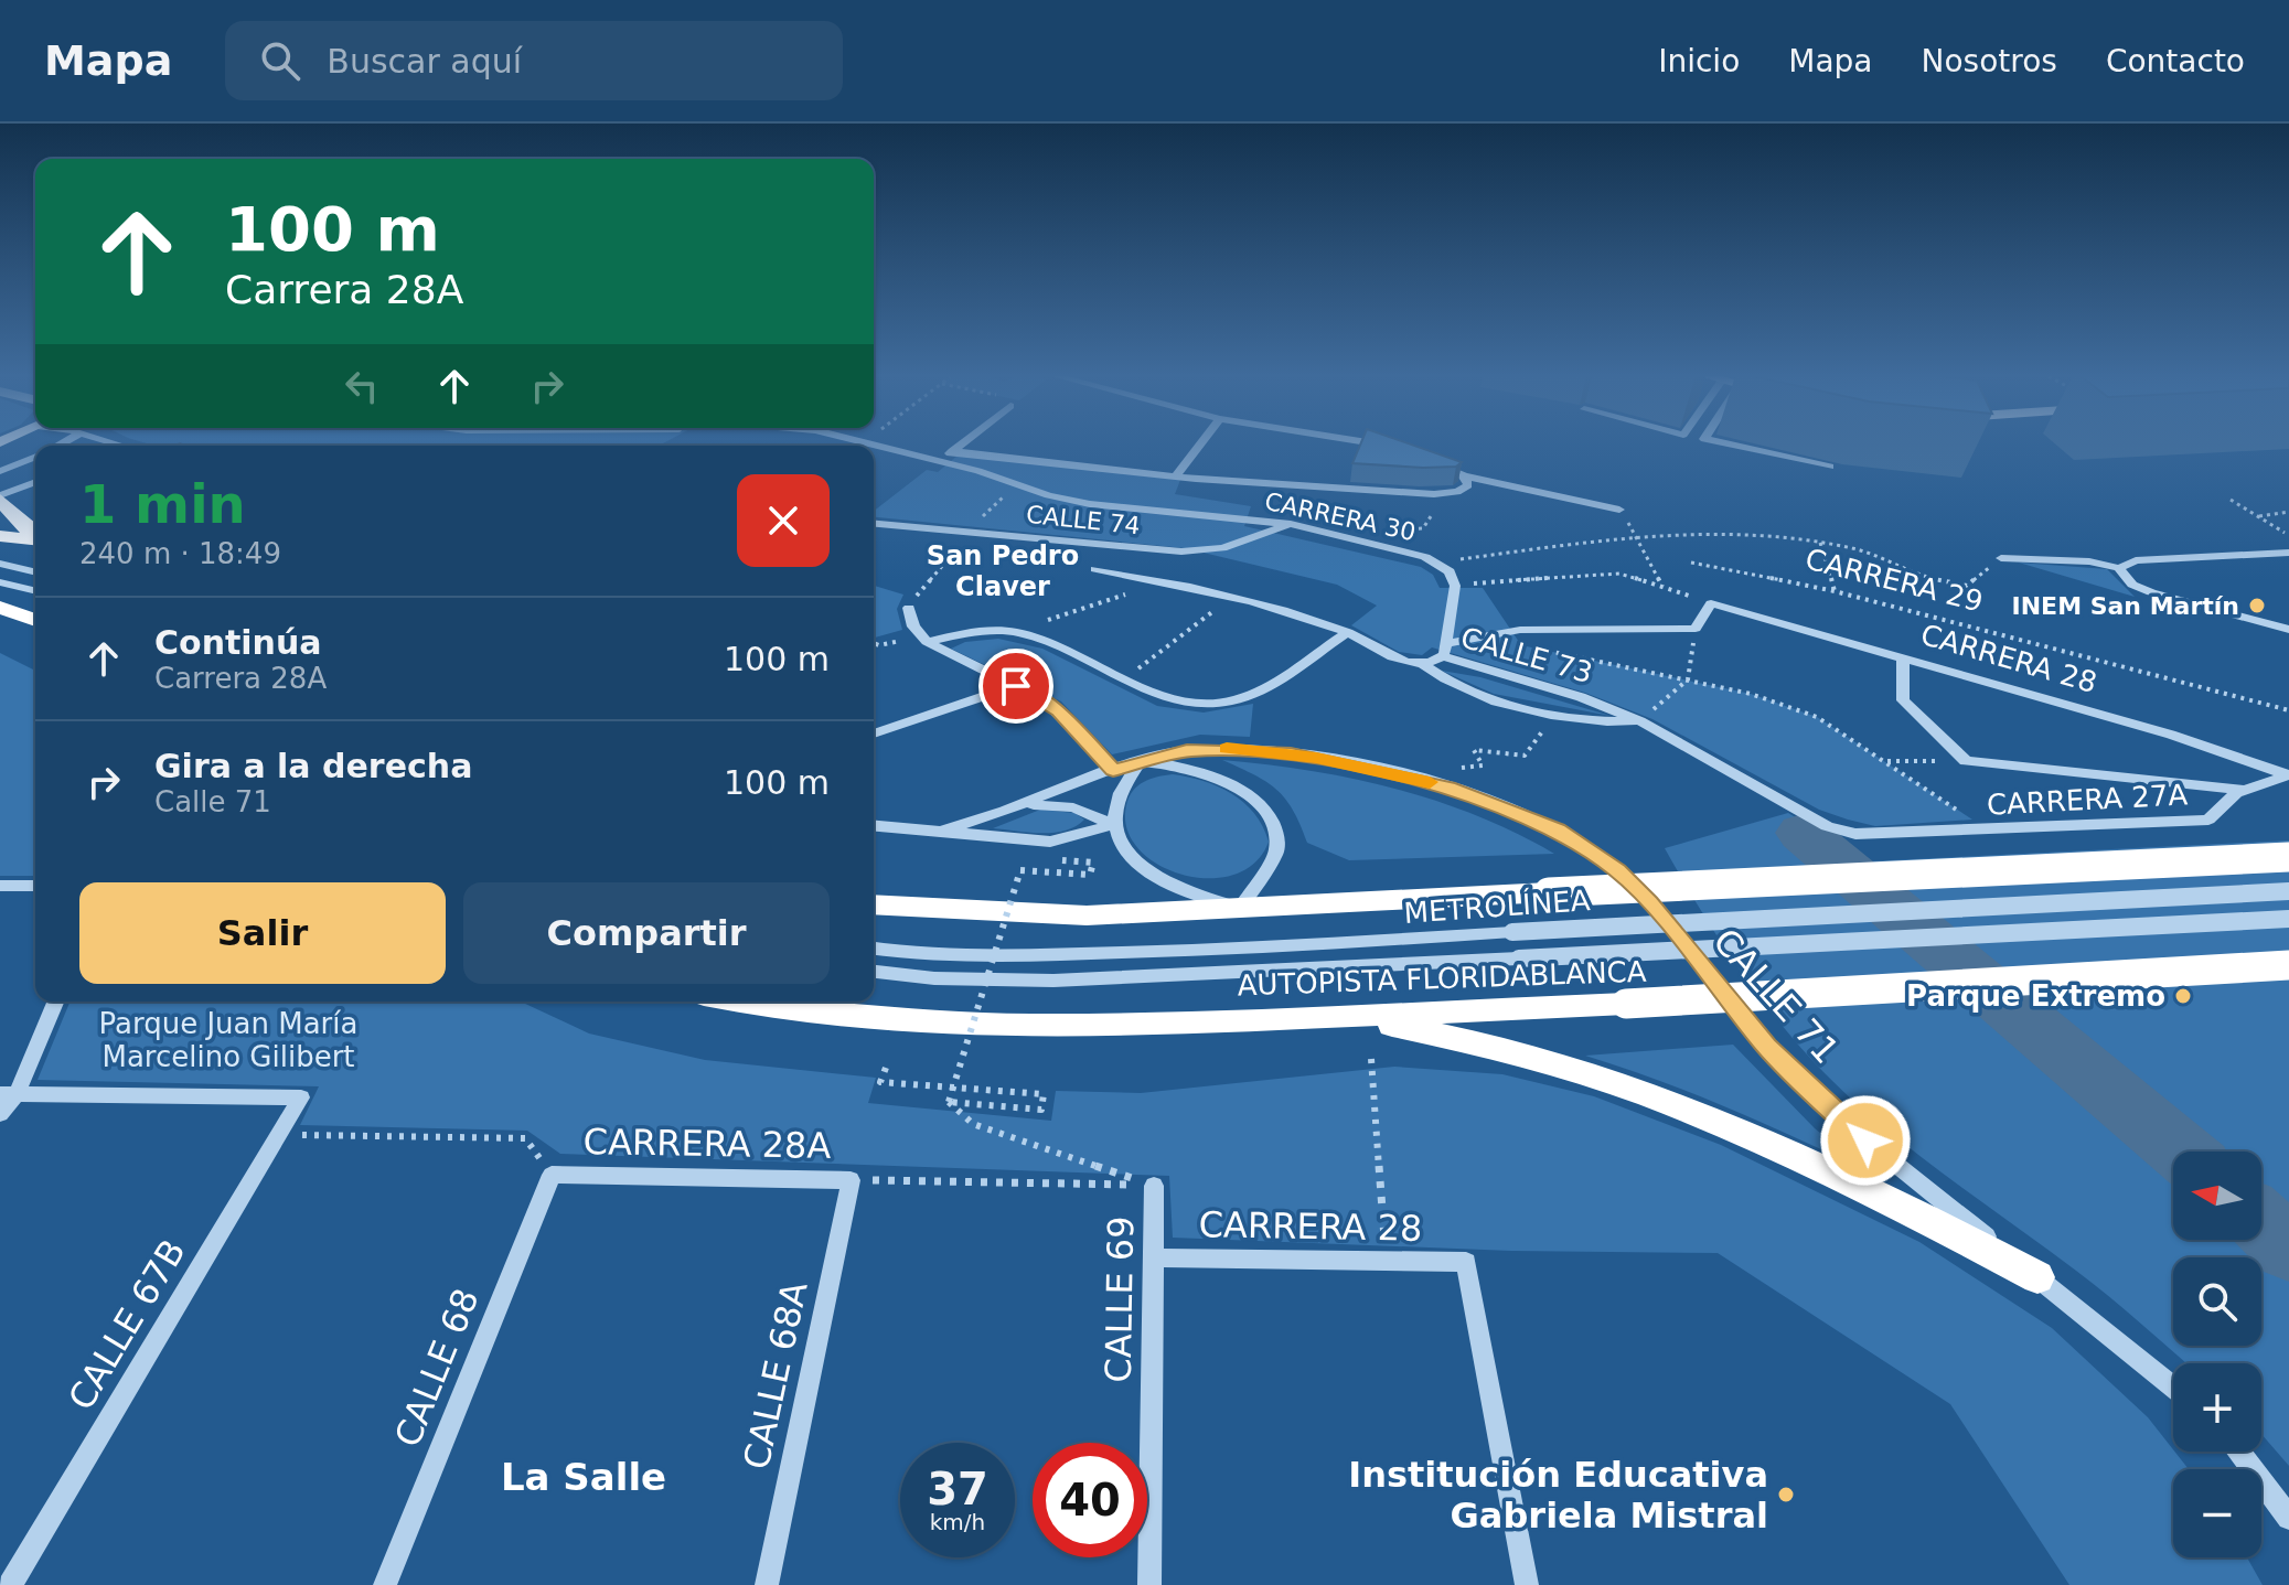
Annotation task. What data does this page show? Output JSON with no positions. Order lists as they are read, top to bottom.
{
  "streets": {
    "highway": ["AUTOPISTA FLORIDABLANCA"],
    "street": [
      "CARRERA 30",
      "CALLE 74",
      "CALLE 73",
      "CARRERA 28",
      "CARRERA 27A",
      "METROLÍNEA",
      "CALLE 71",
      "CARRERA 28A",
      "CALLE 69",
      "CALLE 67B",
      "CALLE 68",
      "CALLE 68A"
    ],
    "path": ["CARRERA 29"]
  },
  "crossings": [
    ["CARRERA 30", "CALLE 74"],
    ["CALLE 73", "CARRERA 27A"],
    ["CARRERA 28", "CARRERA 27A"],
    ["CARRERA 28", "CALLE 69"],
    ["CARRERA 28A", "CALLE 69"],
    ["CARRERA 28A", "CALLE 67B"],
    ["CARRERA 28A", "CALLE 68"],
    ["CARRERA 28A", "CALLE 68A"]
  ],
  "districts": ["San Pedro Claver", "La Salle"],
  "parks": ["Parque Juan María Marcelino Gilibert"],
  "places": ["INEM San Martín", "Parque Extremo", "Institución Educativa Gabriela Mistral"],
  "north": "left",
  "page": {
    "header": "Mapa",
    "search": "Buscar aquí",
    "nav": [
      "Inicio",
      "Mapa",
      "Nosotros",
      "Contacto"
    ],
    "turn": ["100 m", "Carrera 28A"],
    "heading": ["1 min", "240 m · 18:49"],
    "list": [
      {
        "name": "Continúa",
        "note": "Carrera 28A",
        "value": "100 m"
      },
      {
        "name": "Gira a la derecha",
        "note": "Calle 71",
        "value": "100 m"
      }
    ],
    "buttons": ["Salir", "Compartir"],
    "map_buttons": ["+", "−"],
    "speed": "37 km/h",
    "limit": "40"
  }
}
